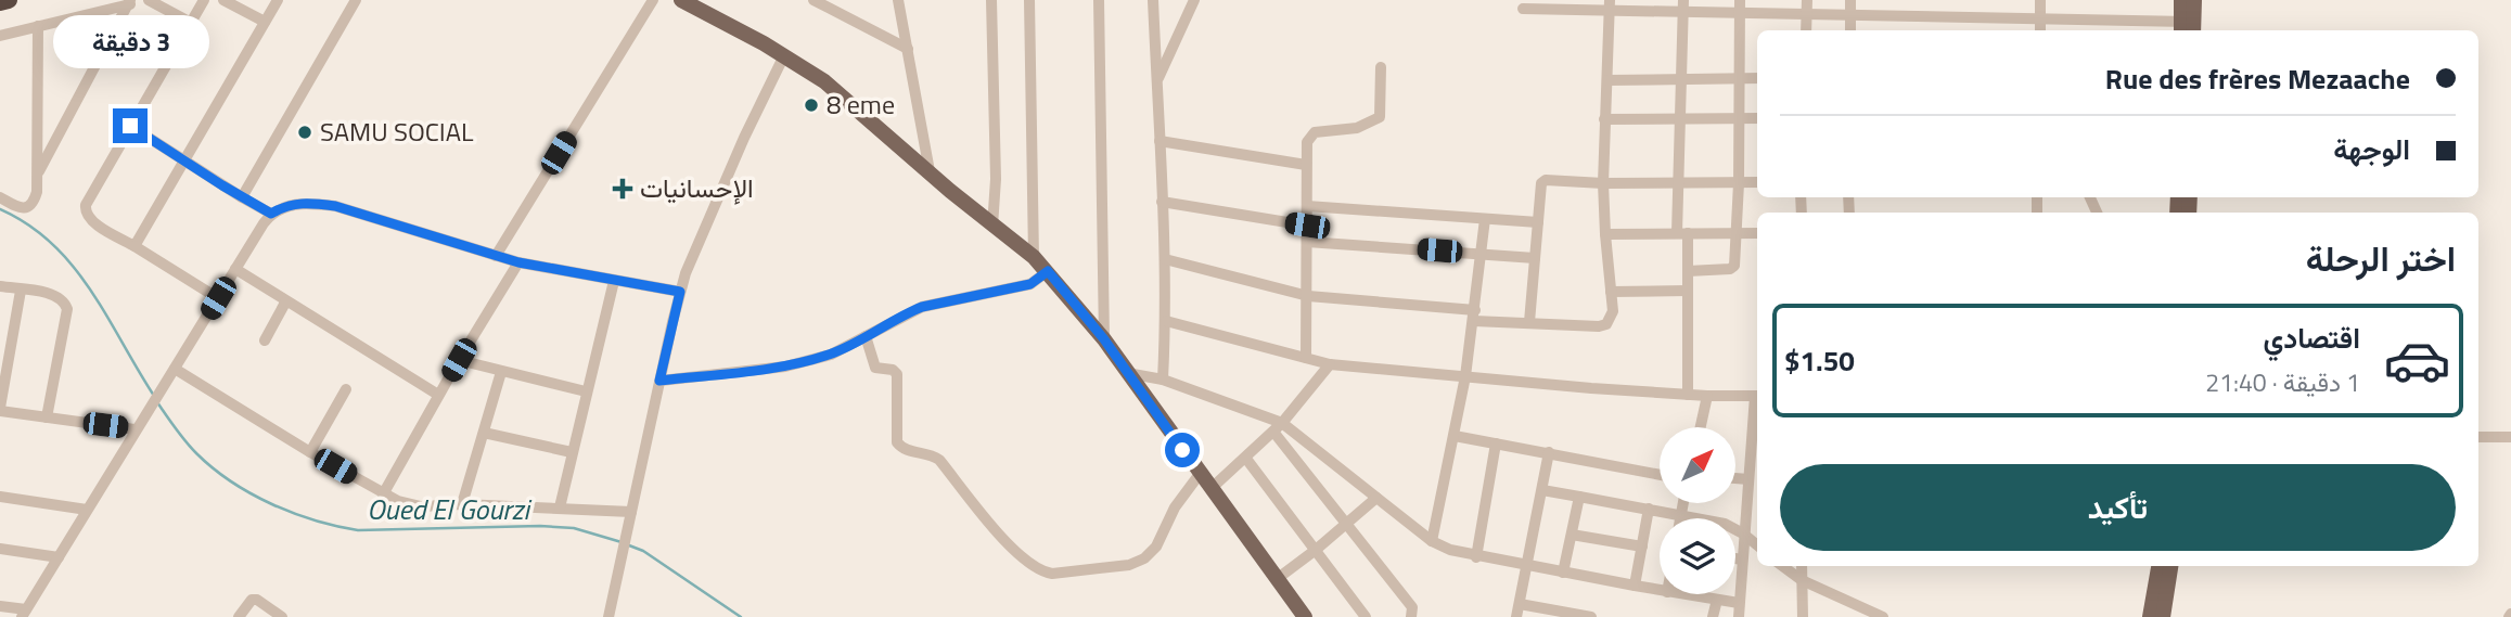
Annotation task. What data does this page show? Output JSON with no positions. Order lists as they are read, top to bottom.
{
  "water": ["Oued El Gourzi"],
  "places": {
    "other": ["8 eme", "SAMU SOCIAL"],
    "health": ["الإحسانيات"]
  },
  "north": "top right",
  "page": {
    "bubble": "3 دقيقة",
    "banner": ["Rue des frères Mezaache", "الوجهة"],
    "heading": "اختر الرحلة",
    "list": [
      {
        "name": "اقتصادي",
        "note": "1 دقيقة · 21:40",
        "value": "$1.50"
      }
    ],
    "buttons": "تأكيد"
  }
}
